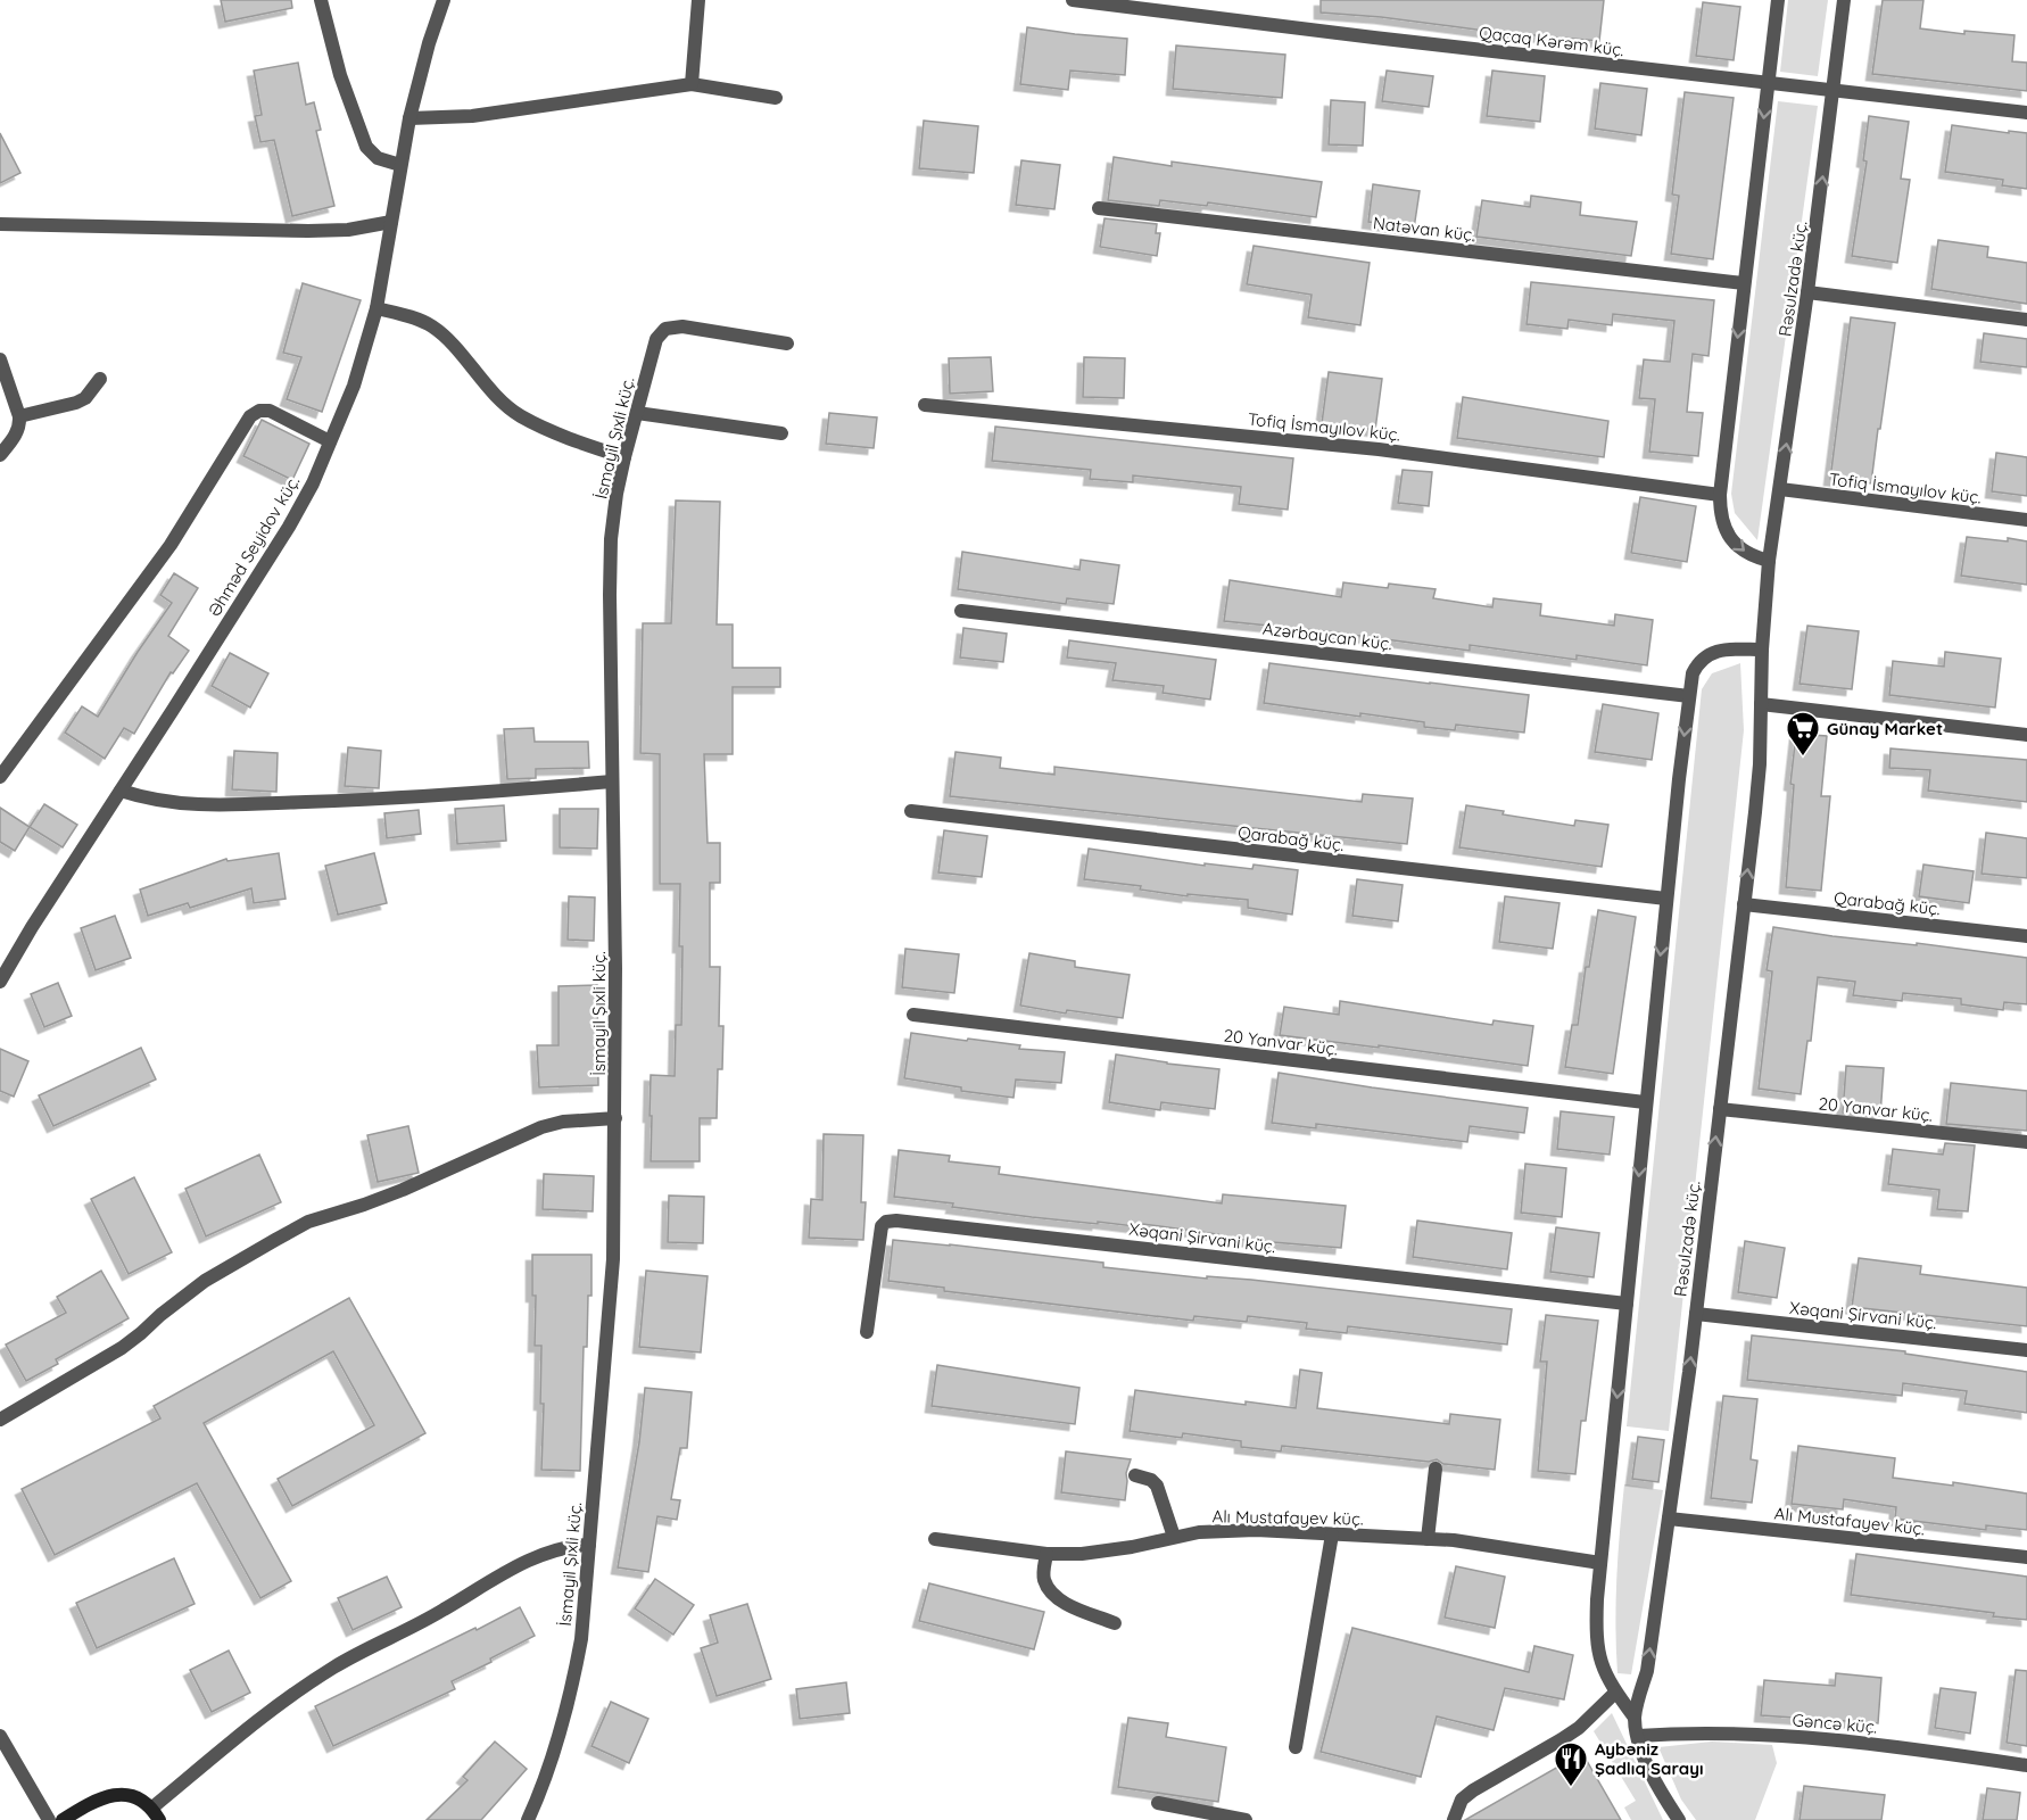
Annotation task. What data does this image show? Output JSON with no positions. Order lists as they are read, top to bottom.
{
  "streets": {
    "street": [
      "Qaçaq Kərəm küç.",
      "Natəvan küç.",
      "Rəsulzadə küç.",
      "Tofiq İsmayılov küç.",
      "İsmayil Şıxli küç.",
      "Əhməd Seyidov küç.",
      "Azərbaycan küç.",
      "Qarabağ küç.",
      "20 Yanvar küç.",
      "Xəqani Şirvani küç.",
      "Alı Mustafayev küç.",
      "Gəncə küç."
    ]
  },
  "crossings": [
    ["Qaçaq Kərəm küç.", "Rəsulzadə küç."],
    ["Rəsulzadə küç.", "Tofiq İsmayılov küç."],
    ["Rəsulzadə küç.", "Qarabağ küç."],
    ["Rəsulzadə küç.", "20 Yanvar küç."],
    ["Rəsulzadə küç.", "Xəqani Şirvani küç."],
    ["Rəsulzadə küç.", "Alı Mustafayev küç."],
    ["Rəsulzadə küç.", "Gəncə küç."]
  ],
  "places": {
    "supermarket": ["Günay Market"],
    "restaurant": ["Aybəniz Şadlıq Sarayı"]
  }
}
